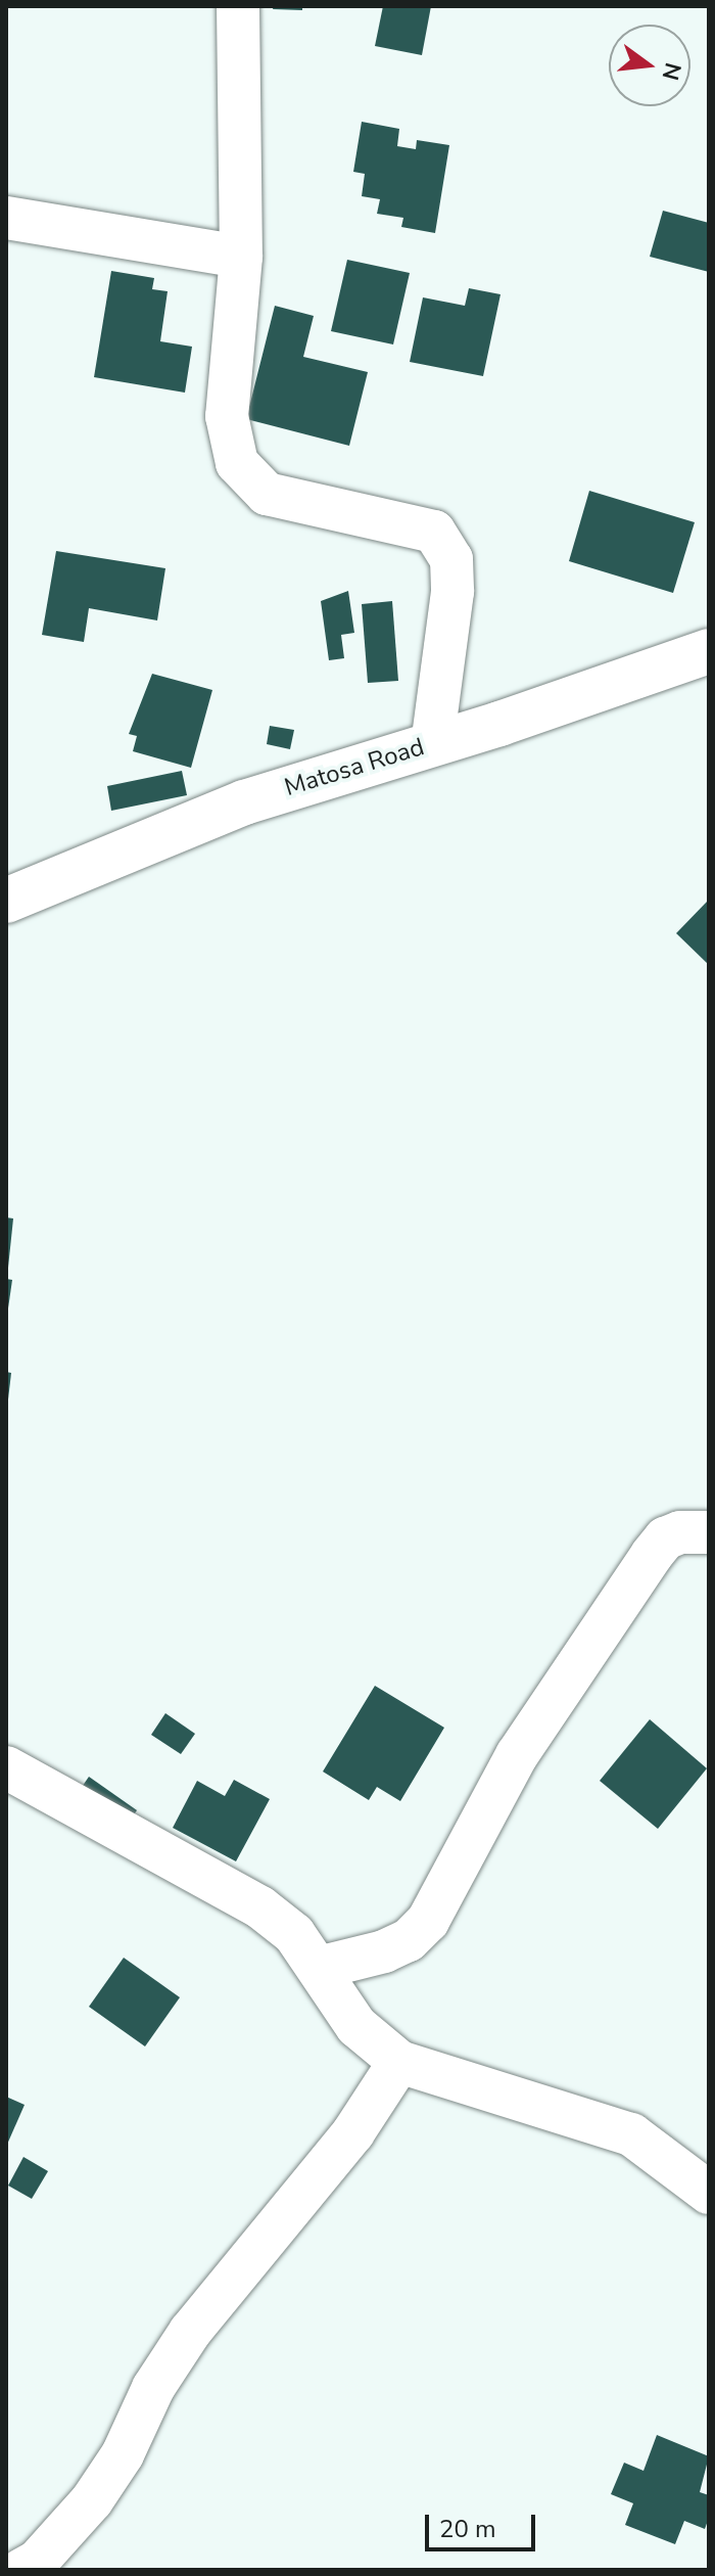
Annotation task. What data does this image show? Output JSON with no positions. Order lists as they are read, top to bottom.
{
  "streets": {
    "street": ["Matosa Road"]
  },
  "scale_bar": "20 m",
  "north": "right"
}
